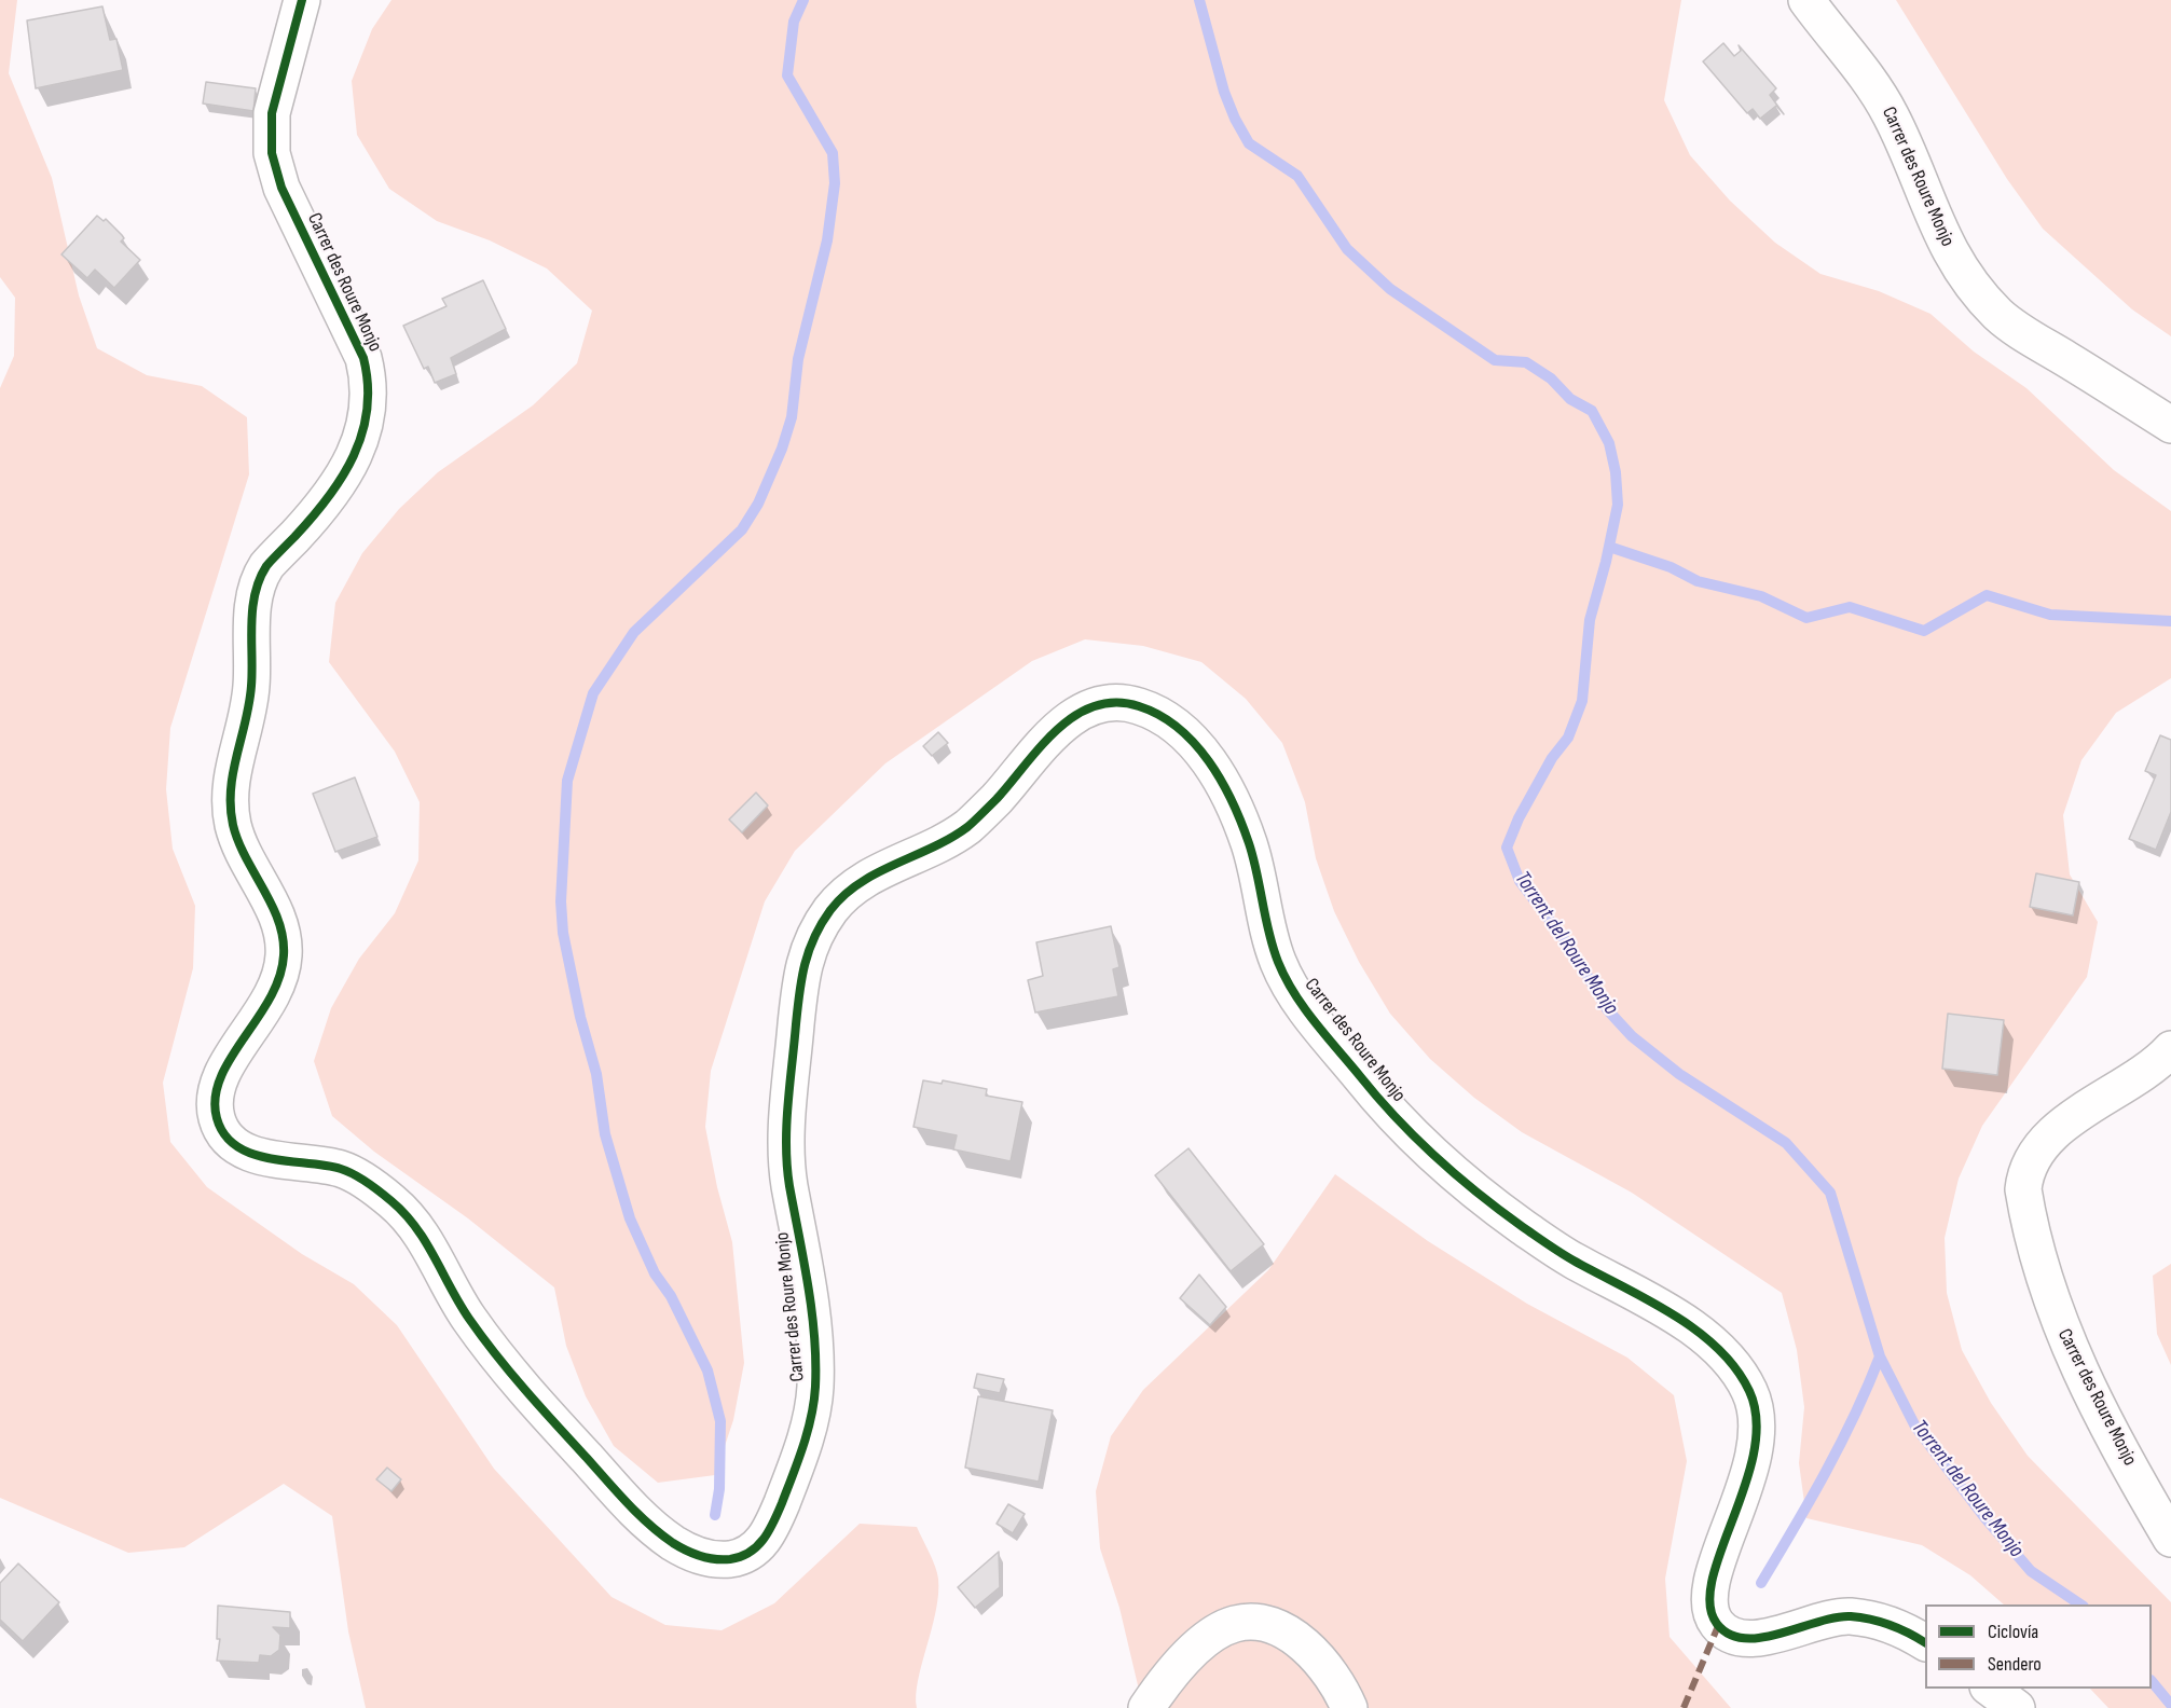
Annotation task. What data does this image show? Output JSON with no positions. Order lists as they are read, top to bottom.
{
  "streets": {
    "street": ["Carrer des Roure Monjo"]
  },
  "water": ["Torrent del Roure Monjo"],
  "legend": ["Ciclovía", "Sendero"]
}
